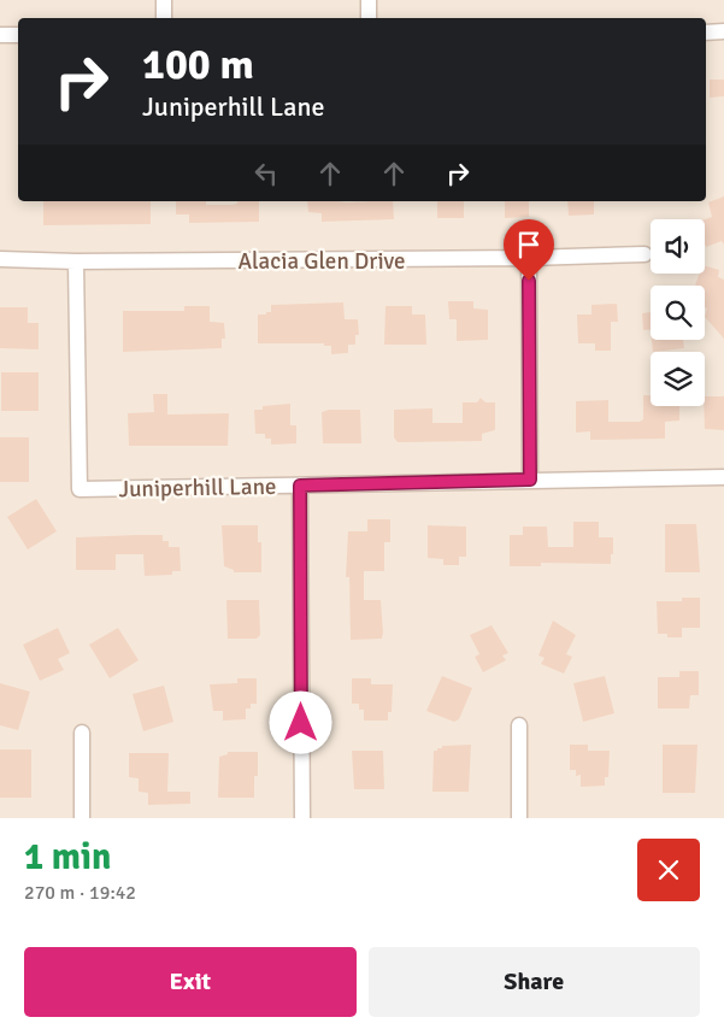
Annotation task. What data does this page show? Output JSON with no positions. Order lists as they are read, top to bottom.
{
  "streets": {
    "street": ["Alacia Glen Drive", "Juniperhill Lane"]
  },
  "crossings": [
    ["Alacia Glen Drive", "Juniperhill Lane"]
  ],
  "page": {
    "turn": ["100 m", "Juniperhill Lane"],
    "heading": ["1 min", "270 m · 19:42"],
    "buttons": ["Exit", "Share"]
  }
}
